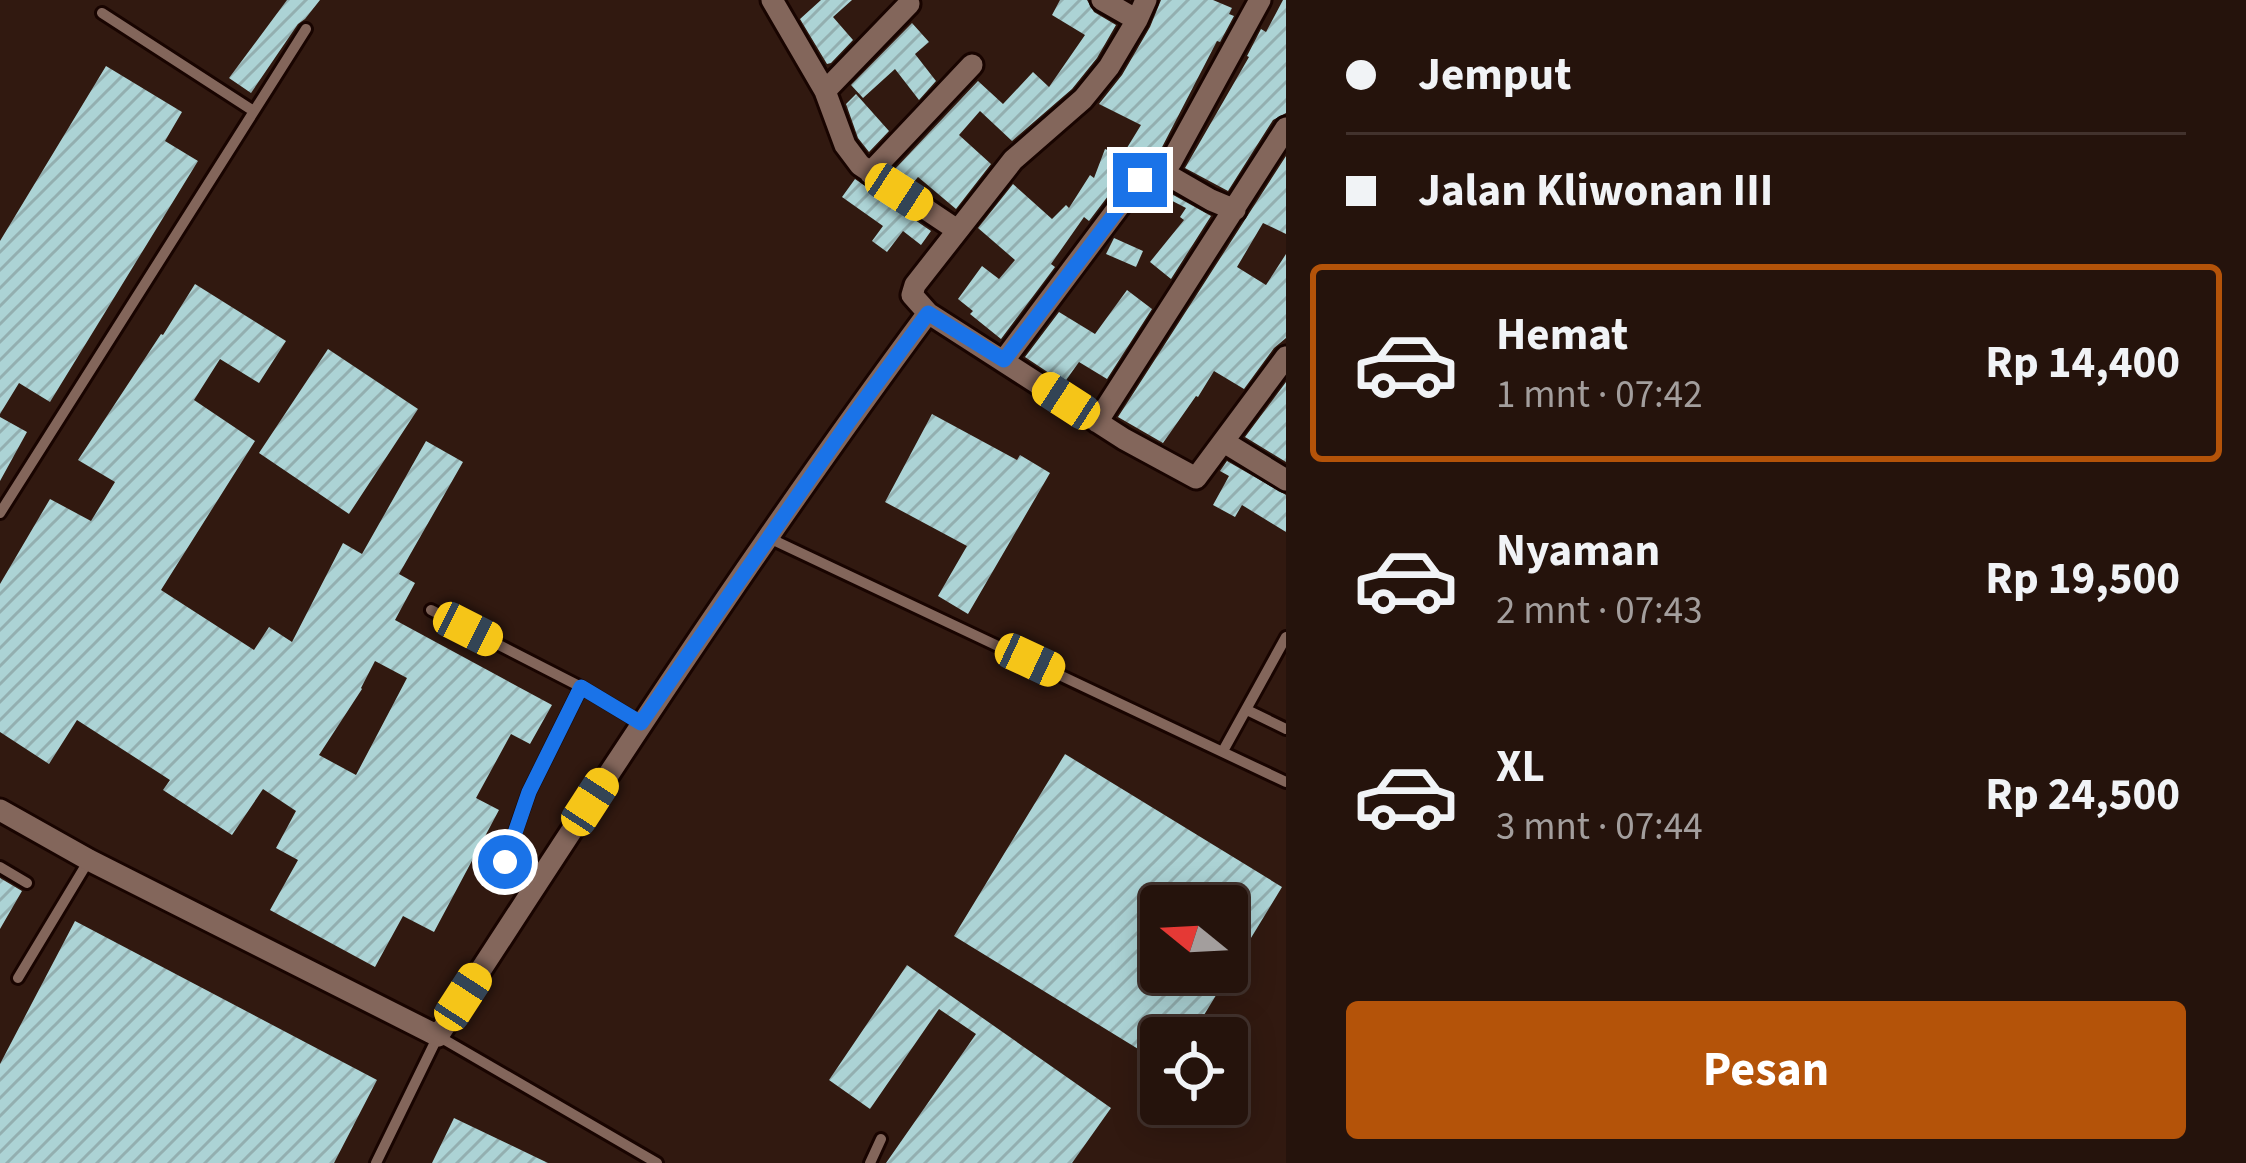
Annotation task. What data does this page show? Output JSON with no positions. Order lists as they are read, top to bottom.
{
  "north": "left",
  "page": {
    "banner": ["Jemput", "Jalan Kliwonan III"],
    "list": [
      {
        "name": "Hemat",
        "note": "1 mnt · 07:42",
        "value": "Rp 14,400"
      },
      {
        "name": "Nyaman",
        "note": "2 mnt · 07:43",
        "value": "Rp 19,500"
      },
      {
        "name": "XL",
        "note": "3 mnt · 07:44",
        "value": "Rp 24,500"
      }
    ],
    "buttons": "Pesan"
  }
}
